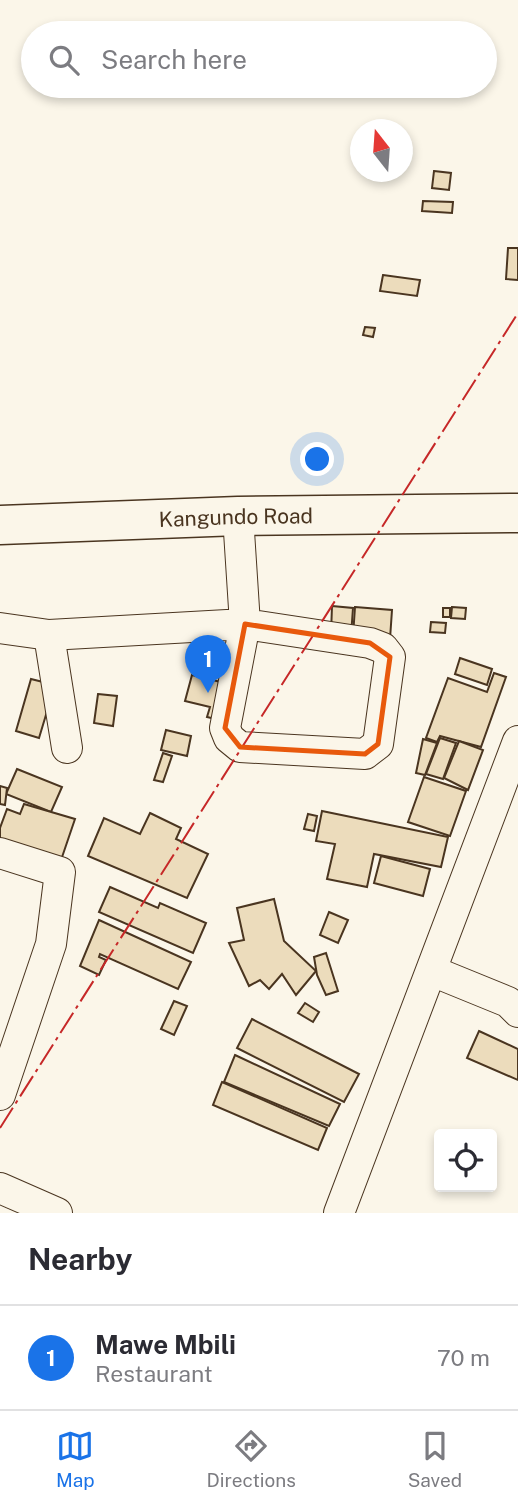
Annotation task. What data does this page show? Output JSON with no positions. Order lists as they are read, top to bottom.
{
  "streets": {
    "highway": ["Kangundo Road"]
  },
  "north": "top",
  "page": {
    "search": "Search here",
    "pins": "1",
    "heading": "Nearby",
    "list": [
      {
        "mark": "1",
        "name": "Mawe Mbili",
        "note": "Restaurant",
        "value": "70 m"
      }
    ],
    "nav": ["Map", "Directions", "Saved"]
  }
}
